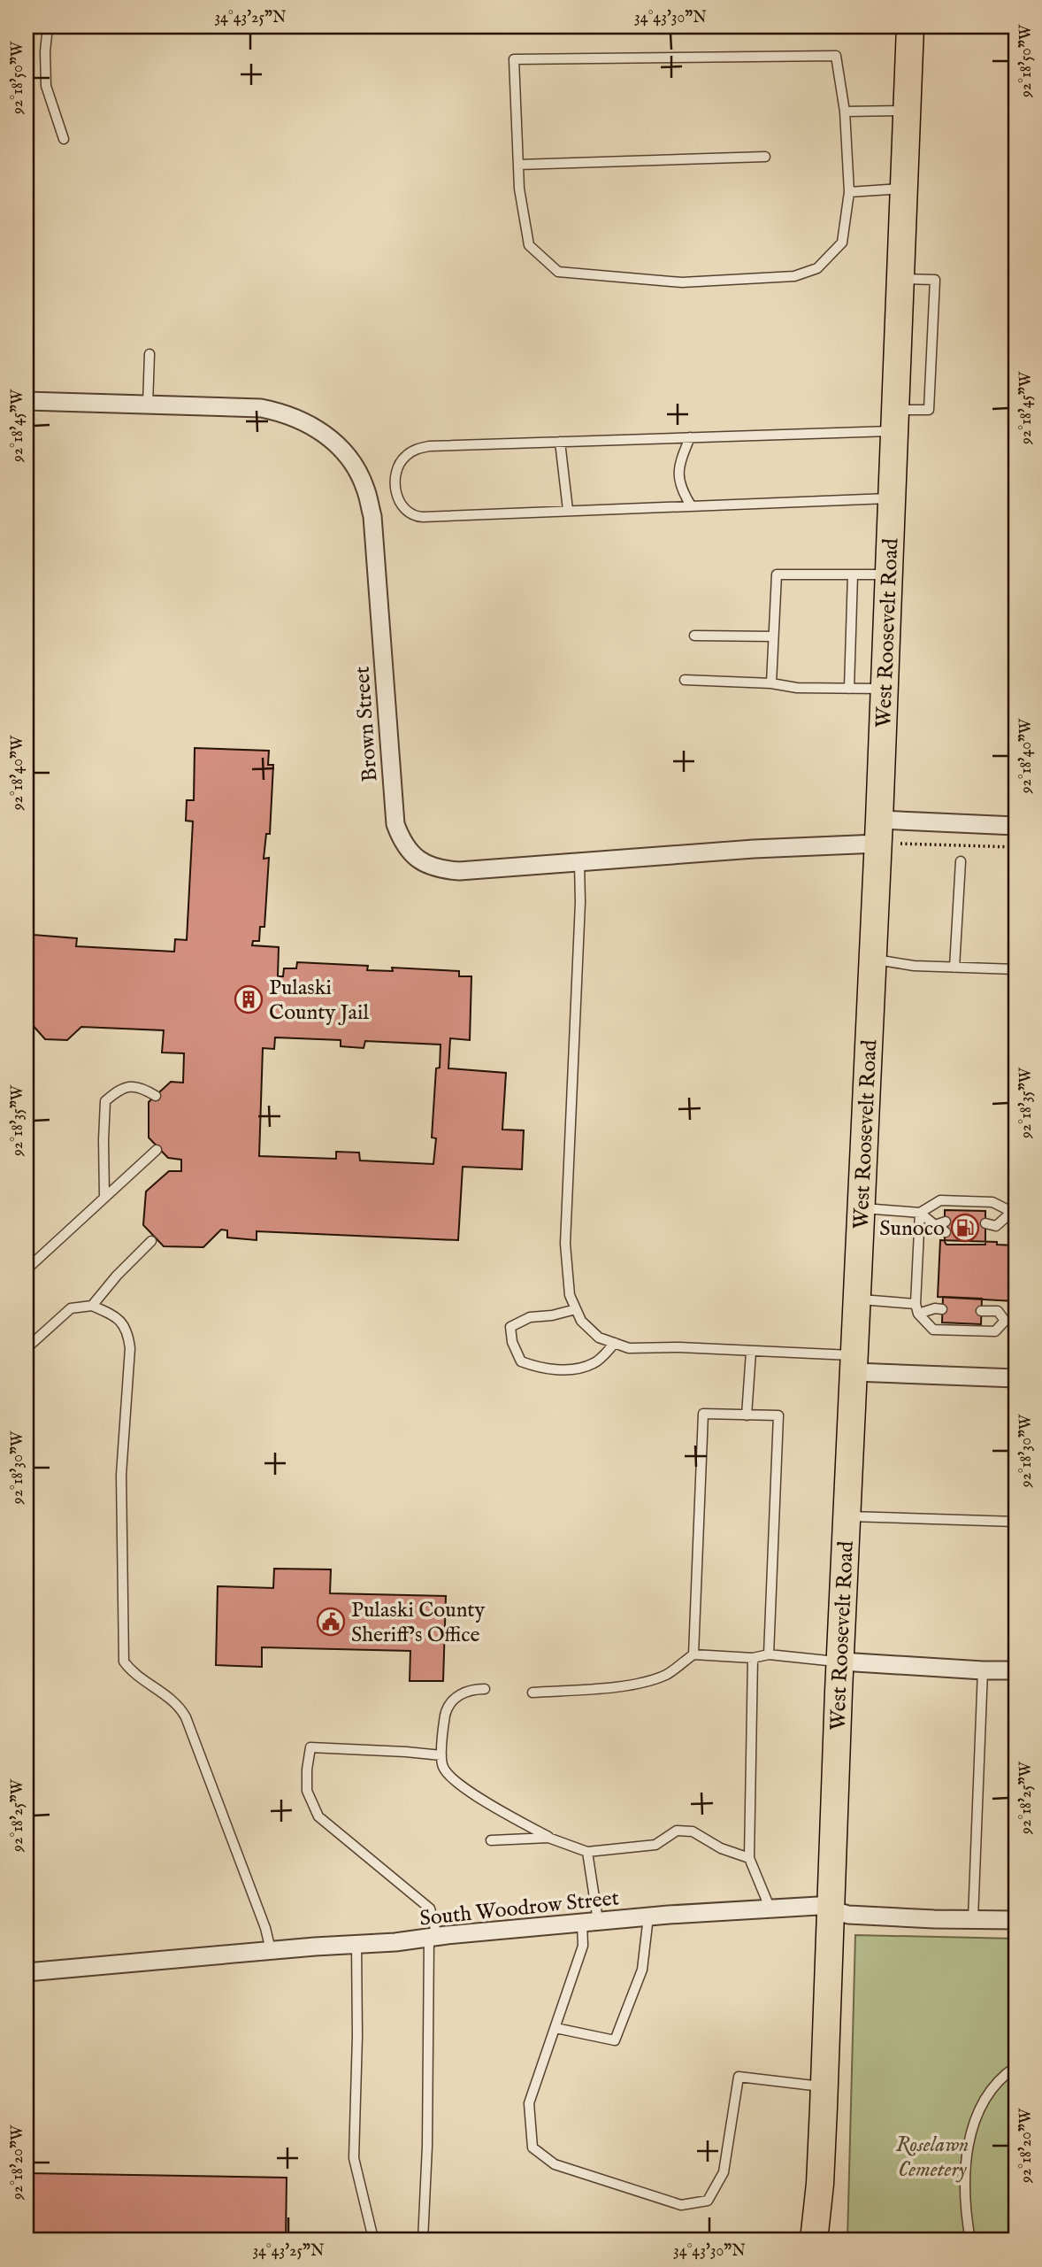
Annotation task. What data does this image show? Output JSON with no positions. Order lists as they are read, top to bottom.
{
  "streets": {
    "main road": ["West Roosevelt Road"],
    "street": ["Brown Street", "South Woodrow Street"]
  },
  "crossings": [
    ["West Roosevelt Road", "Brown Street"],
    ["West Roosevelt Road", "South Woodrow Street"]
  ],
  "parks": ["Roselawn Cemetery"],
  "places": {
    "building": ["Pulaski County Jail"],
    "fuel station": ["Sunoco"],
    "public building": ["Pulaski County Sheriff's Office"]
  },
  "coordinates": [
    "34°43'25\"N",
    "34°43'30\"N",
    "92°18'50\"W",
    "92°18'45\"W",
    "92°18'40\"W",
    "92°18'35\"W",
    "92°18'30\"W",
    "92°18'25\"W",
    "92°18'20\"W"
  ]
}
